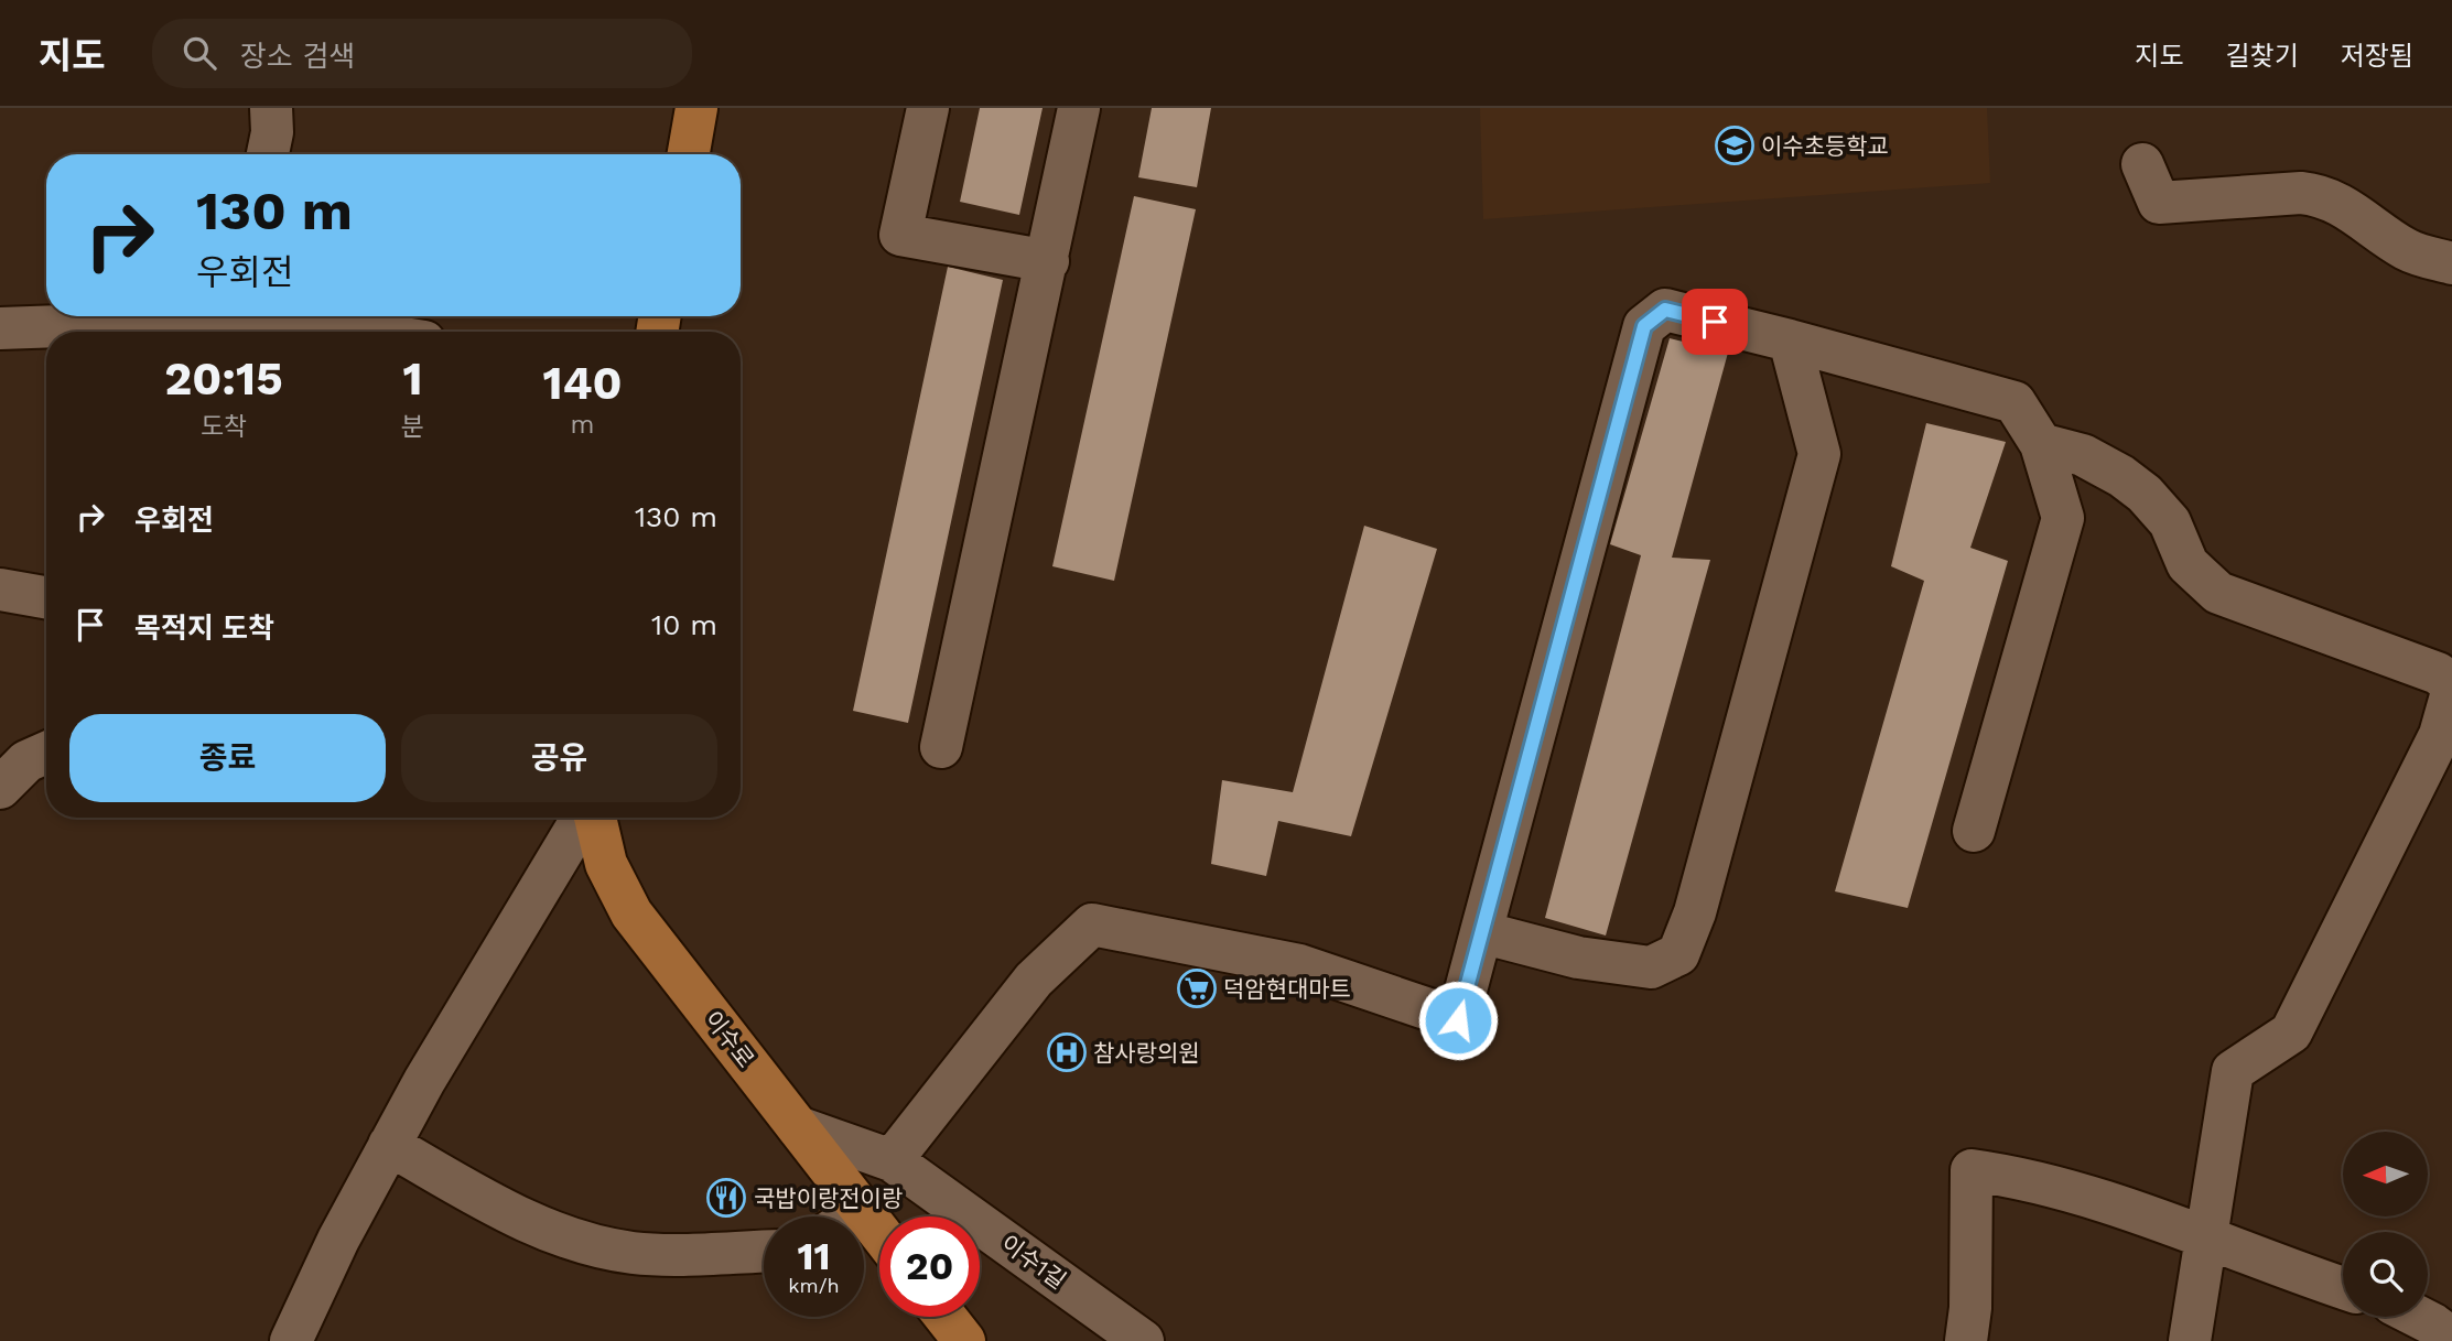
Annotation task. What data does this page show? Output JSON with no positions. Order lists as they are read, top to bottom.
{
  "streets": {
    "main road": ["이수로"],
    "street": ["이수1길"]
  },
  "crossings": [
    ["이수로", "이수1길"]
  ],
  "places": {
    "school or university": ["이수초등학교"],
    "supermarket": ["덕암현대마트"],
    "hospital": ["참사랑의원"],
    "restaurant": ["국밥이랑전이랑"]
  },
  "north": "left",
  "page": {
    "header": "지도",
    "search": "장소 검색",
    "nav": ["지도", "길찾기", "저장됨"],
    "turn": ["130 m", "우회전"],
    "eta": [
      "20:15",
      "도착",
      "1",
      "분",
      "140",
      "m"
    ],
    "list": [
      {
        "name": "우회전",
        "value": "130 m"
      },
      {
        "name": "목적지 도착",
        "value": "10 m"
      }
    ],
    "buttons": ["종료", "공유"],
    "speed": "11 km/h",
    "limit": "20"
  }
}
